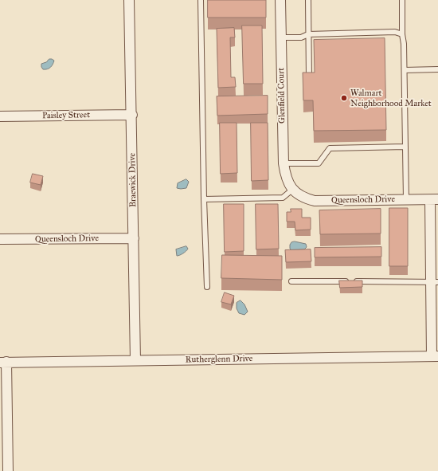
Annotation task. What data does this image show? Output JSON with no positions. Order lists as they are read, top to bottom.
{
  "streets": {
    "street": [
      "Glenfield Court",
      "Paisley Street",
      "Braewick Drive",
      "Queensloch Drive",
      "Rutherglenn Drive"
    ]
  },
  "crossings": [
    ["Glenfield Court", "Queensloch Drive"],
    ["Paisley Street", "Braewick Drive"],
    ["Braewick Drive", "Queensloch Drive"],
    ["Braewick Drive", "Rutherglenn Drive"]
  ],
  "places": ["Walmart Neighborhood Market"]
}
